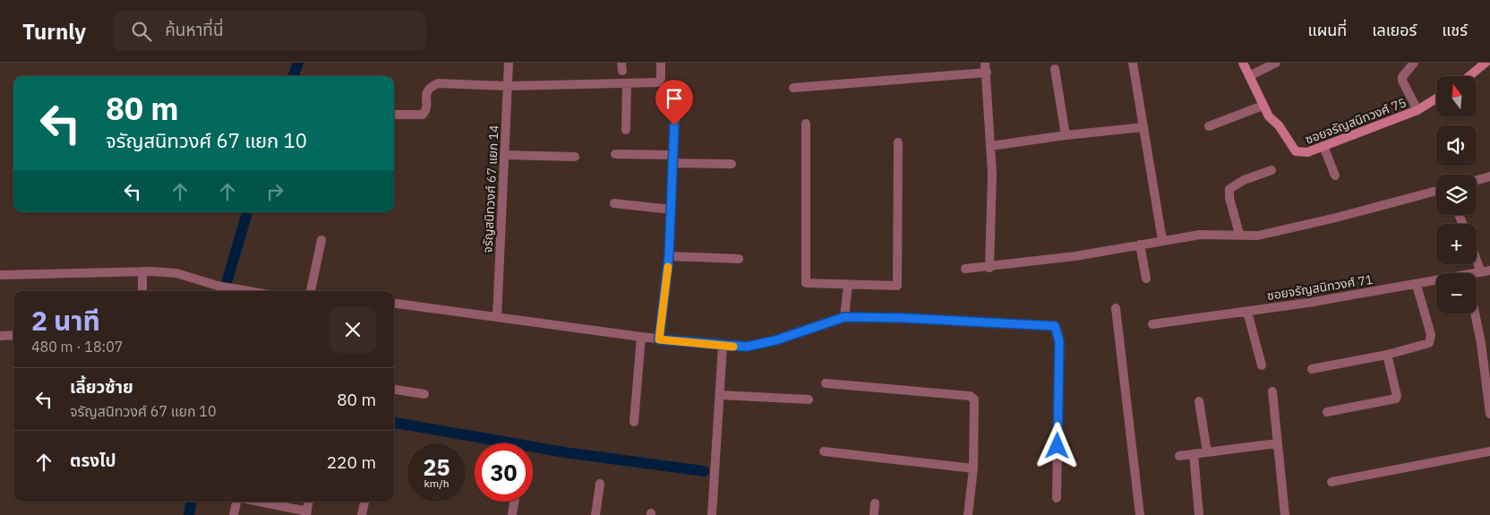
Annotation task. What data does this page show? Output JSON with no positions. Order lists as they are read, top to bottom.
{
  "streets": {
    "street": ["ซอยจรัญสนิทวงศ์ 75", "จรัญสนิทวงศ์ 67 แยก 14", "ซอยจรัญสนิทวงศ์ 71"]
  },
  "north": "top",
  "page": {
    "header": "Turnly",
    "search": "ค้นหาที่นี่",
    "nav": ["แผนที่", "เลเยอร์", "แชร์"],
    "map_buttons": ["+", "−"],
    "turn": ["80 m", "จรัญสนิทวงศ์ 67 แยก 10"],
    "heading": ["2 นาที", "480 m · 18:07"],
    "list": [
      {
        "name": "เลี้ยวซ้าย",
        "note": "จรัญสนิทวงศ์ 67 แยก 10",
        "value": "80 m"
      },
      {
        "name": "ตรงไป",
        "value": "220 m"
      }
    ],
    "speed": "25 km/h",
    "limit": "30"
  }
}
